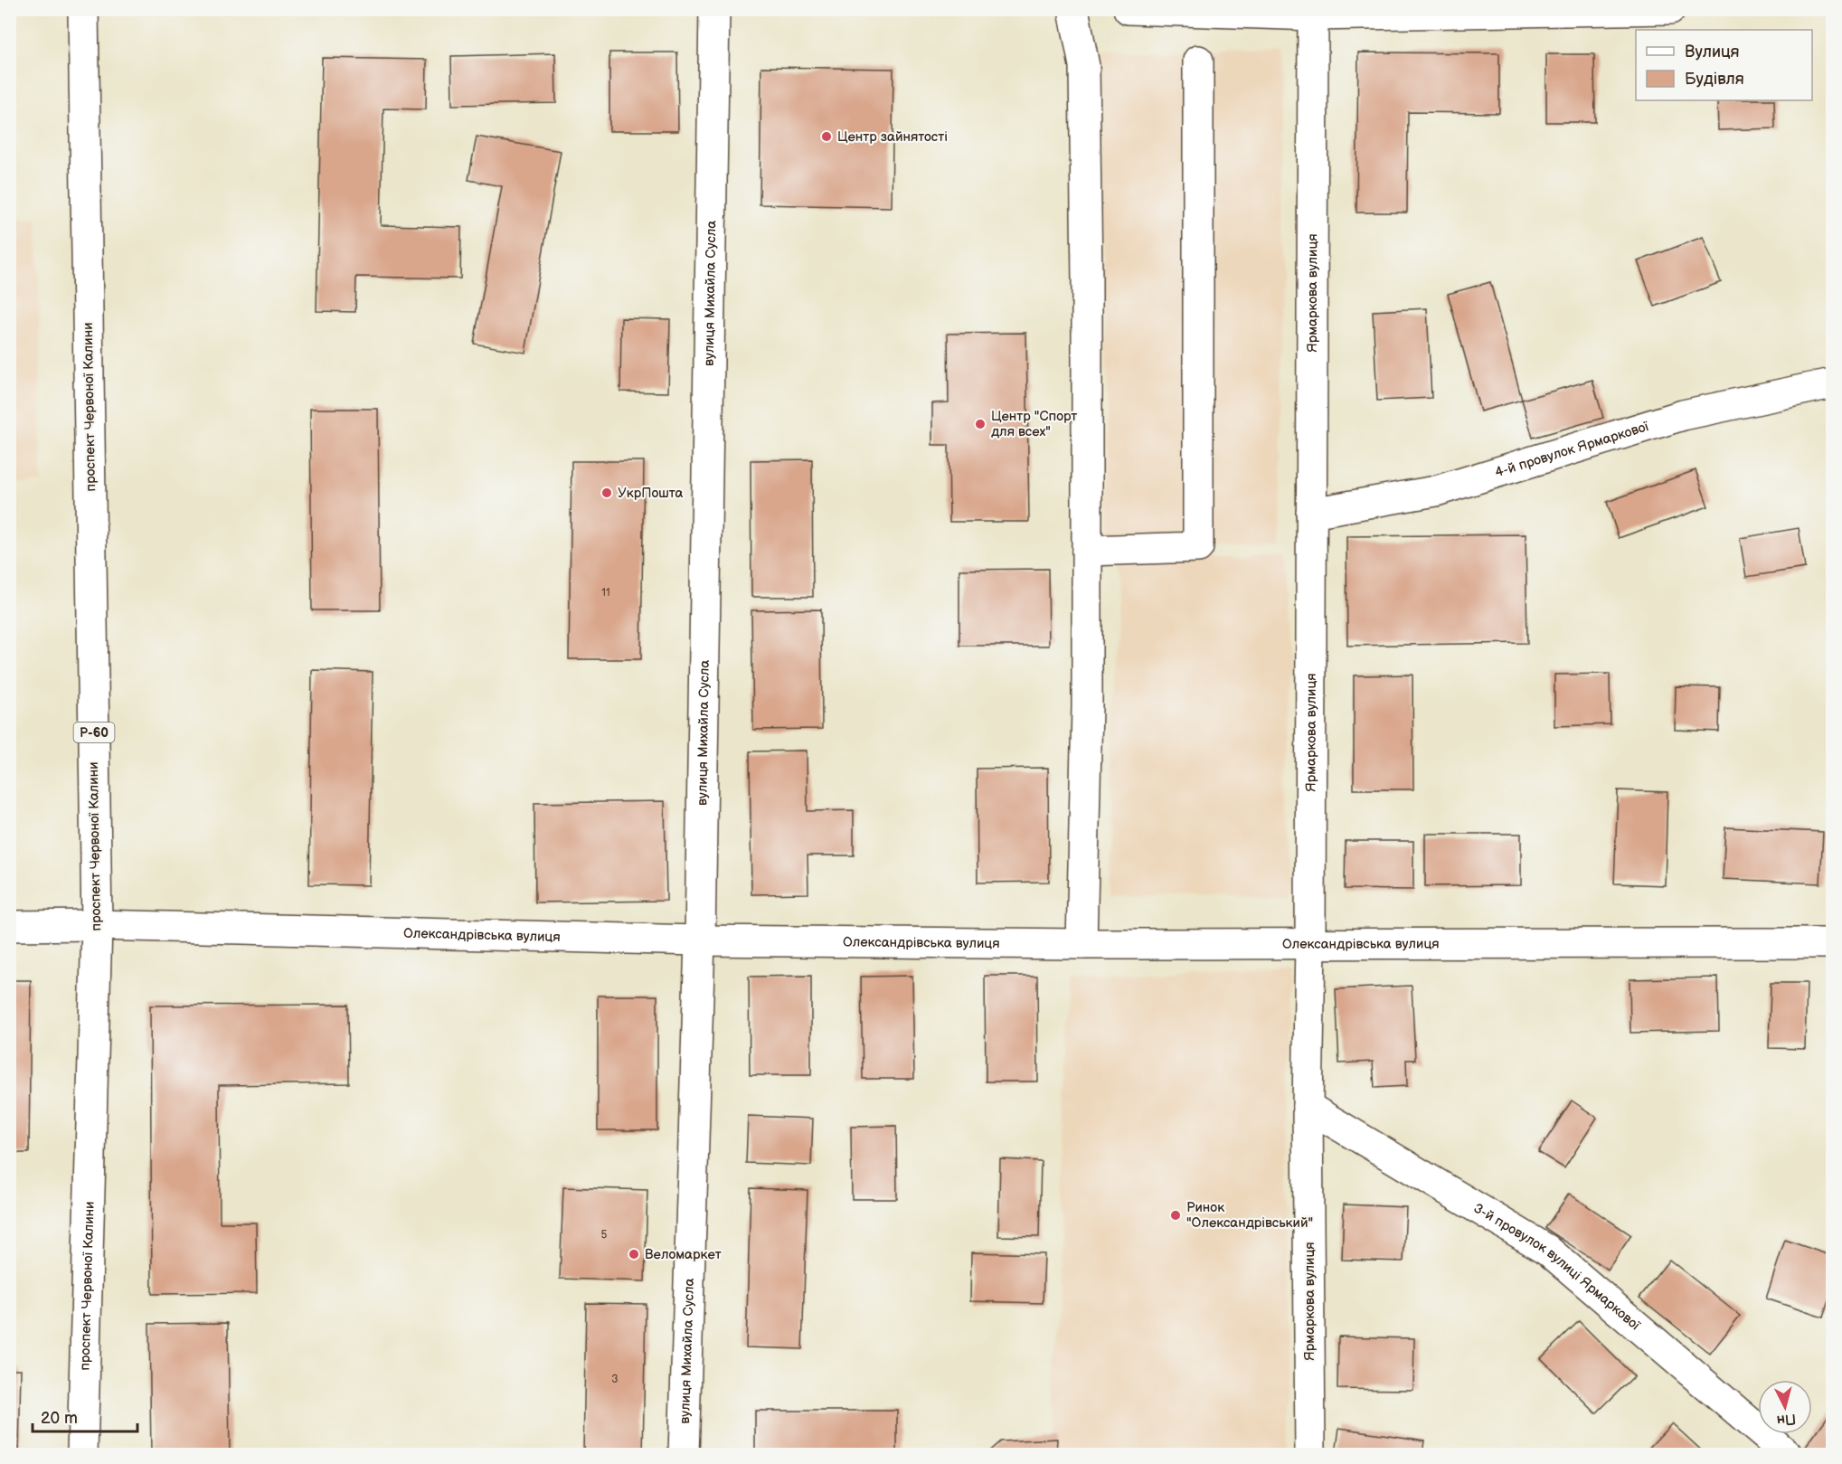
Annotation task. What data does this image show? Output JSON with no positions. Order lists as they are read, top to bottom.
{
  "streets": {
    "street": [
      "вулиця Михайла Сусла",
      "Ярмаркова вулиця",
      "проспект Червоної Калини",
      "4-й провулок Ярмаркової",
      "Р-60",
      "Олександрівська вулиця",
      "3-й провулок вулиці Ярмаркової"
    ]
  },
  "crossings": [
    ["вулиця Михайла Сусла", "Олександрівська вулиця"],
    ["Ярмаркова вулиця", "4-й провулок Ярмаркової"],
    ["Ярмаркова вулиця", "Олександрівська вулиця"],
    ["Ярмаркова вулиця", "3-й провулок вулиці Ярмаркової"],
    ["проспект Червоної Калини", "Олександрівська вулиця"]
  ],
  "places": [
    "Центр зайнятості",
    "Центр \"Спорт для всех\"",
    "УкрПошта",
    "Ринок \"Олександрівський\"",
    "Веломаркет"
  ],
  "house_numbers": ["11", "5", "3"],
  "legend": ["Вулиця", "Будівля"],
  "scale_bar": "20 m",
  "north": "bottom"
}
